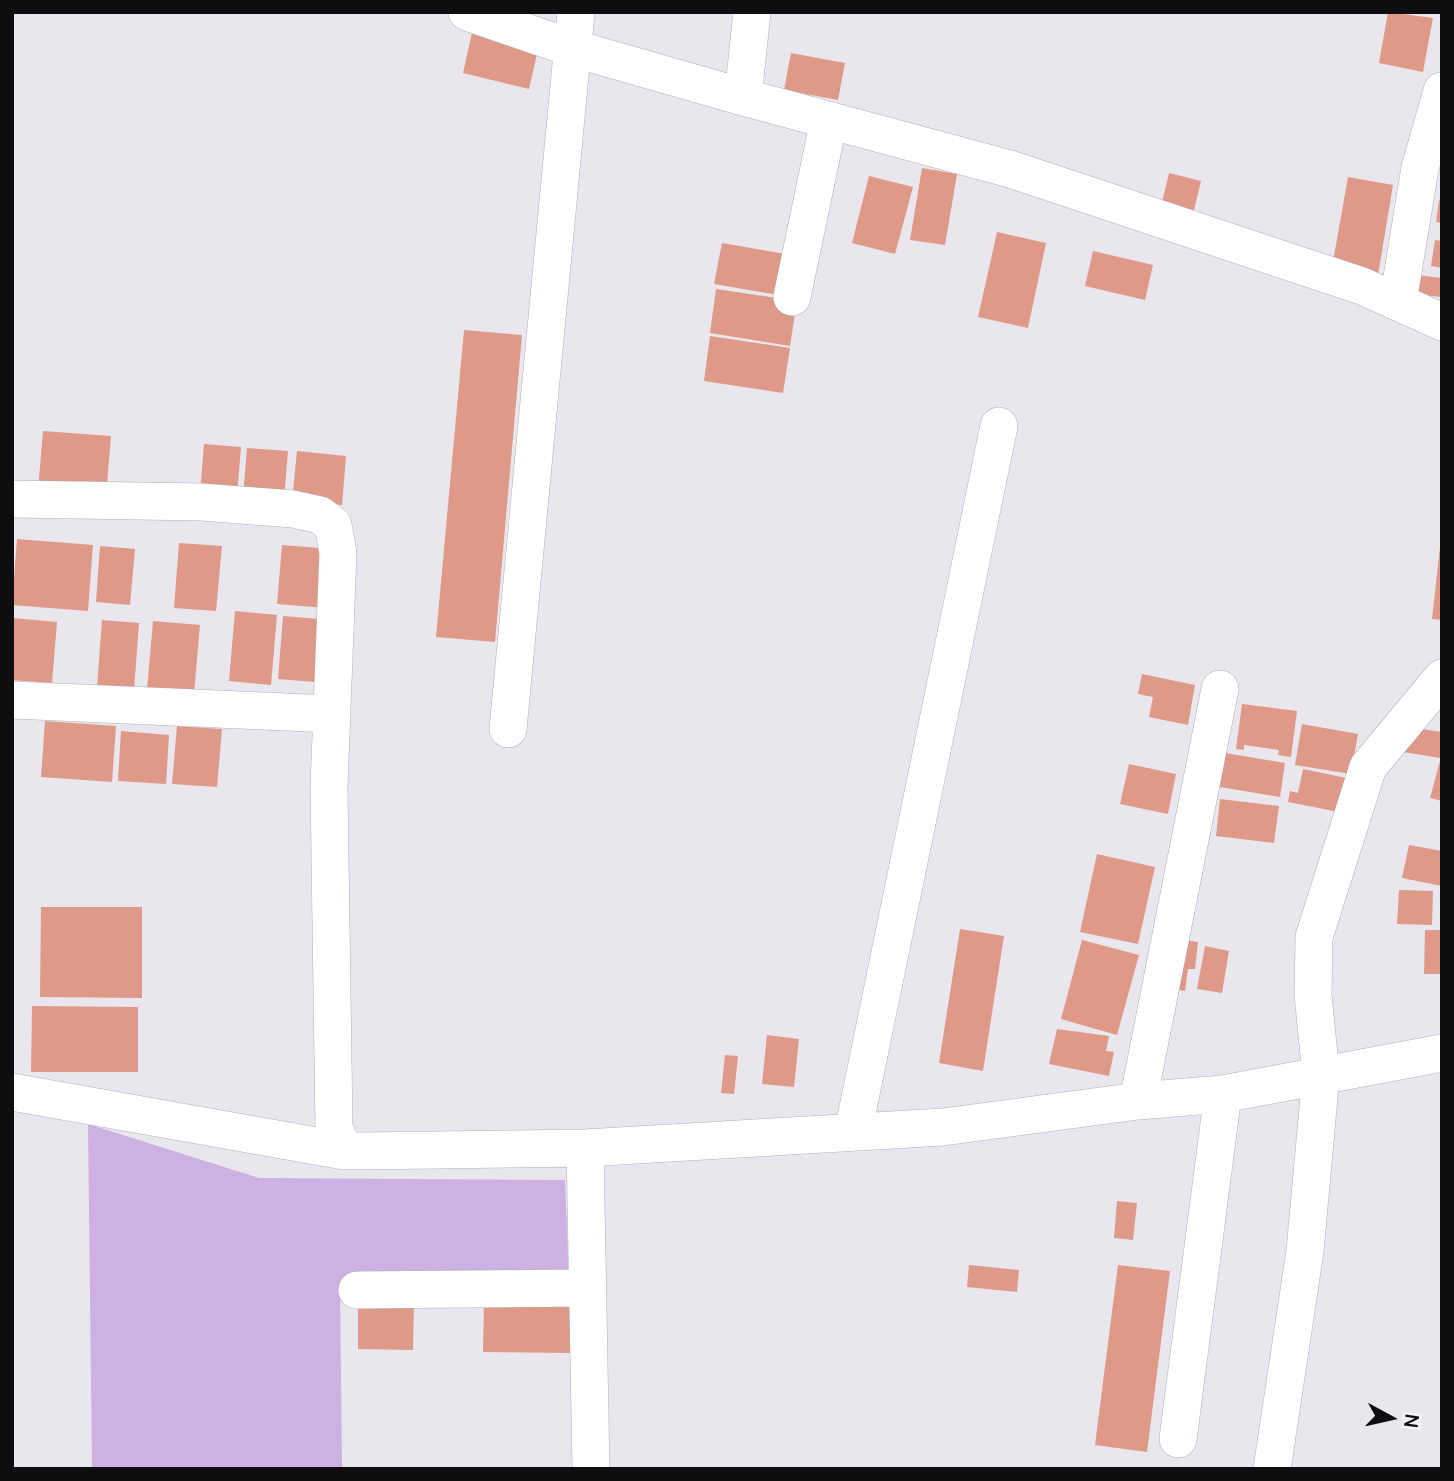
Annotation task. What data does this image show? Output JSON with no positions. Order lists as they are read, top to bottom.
{
  "north": "right"
}
